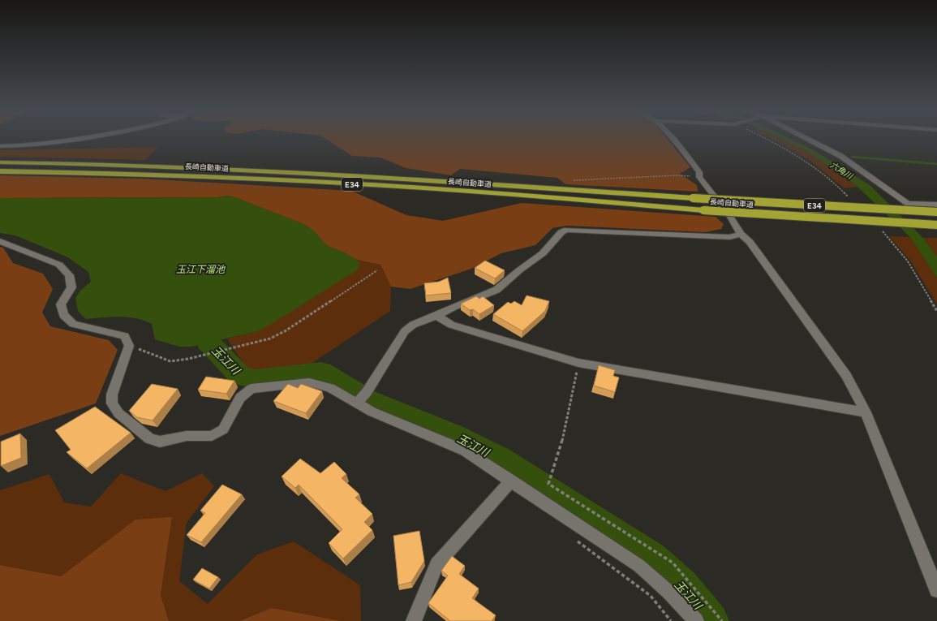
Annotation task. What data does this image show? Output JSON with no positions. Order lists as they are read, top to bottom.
{
  "streets": {
    "highway": ["長崎自動車道", "E34"]
  },
  "water": ["六角川", "玉江下溜池", "玉江川"]
}
